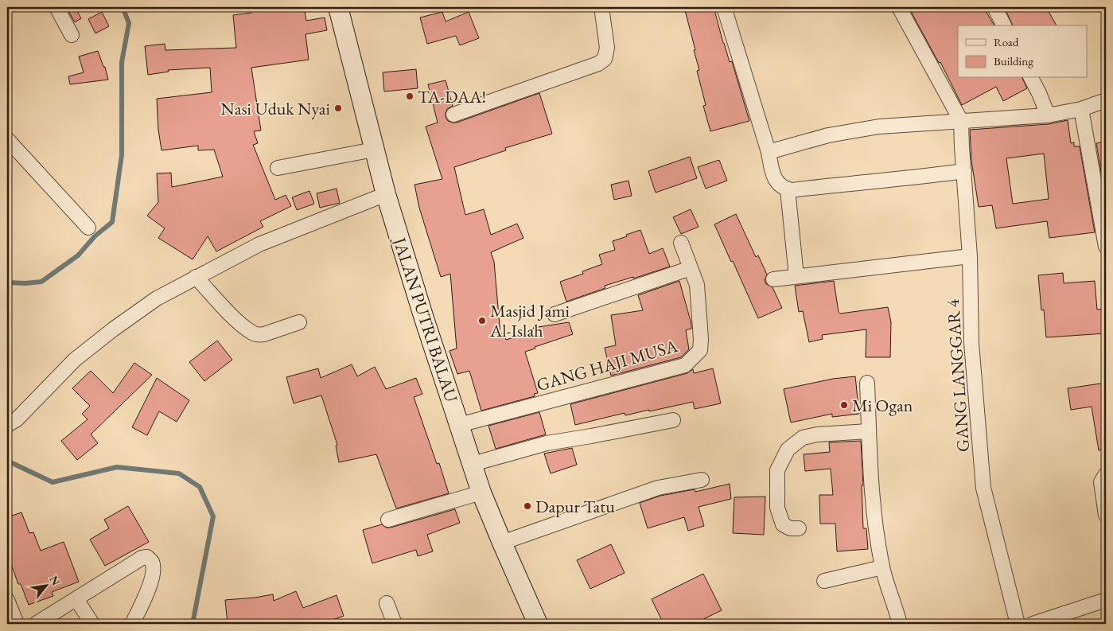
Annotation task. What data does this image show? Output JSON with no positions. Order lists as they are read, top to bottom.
{
  "streets": {
    "main road": ["JALAN PUTRI BALAU"],
    "street": ["GANG HAJI MUSA", "GANG LANGGAR 4"]
  },
  "crossings": [
    ["JALAN PUTRI BALAU", "GANG HAJI MUSA"]
  ],
  "places": [
    "TA-DAA!",
    "Nasi Uduk Nyai",
    "Masjid Jami Al-Islah",
    "Mi Ogan",
    "Dapur Tatu"
  ],
  "legend": ["Road", "Building"],
  "north": "top right"
}
